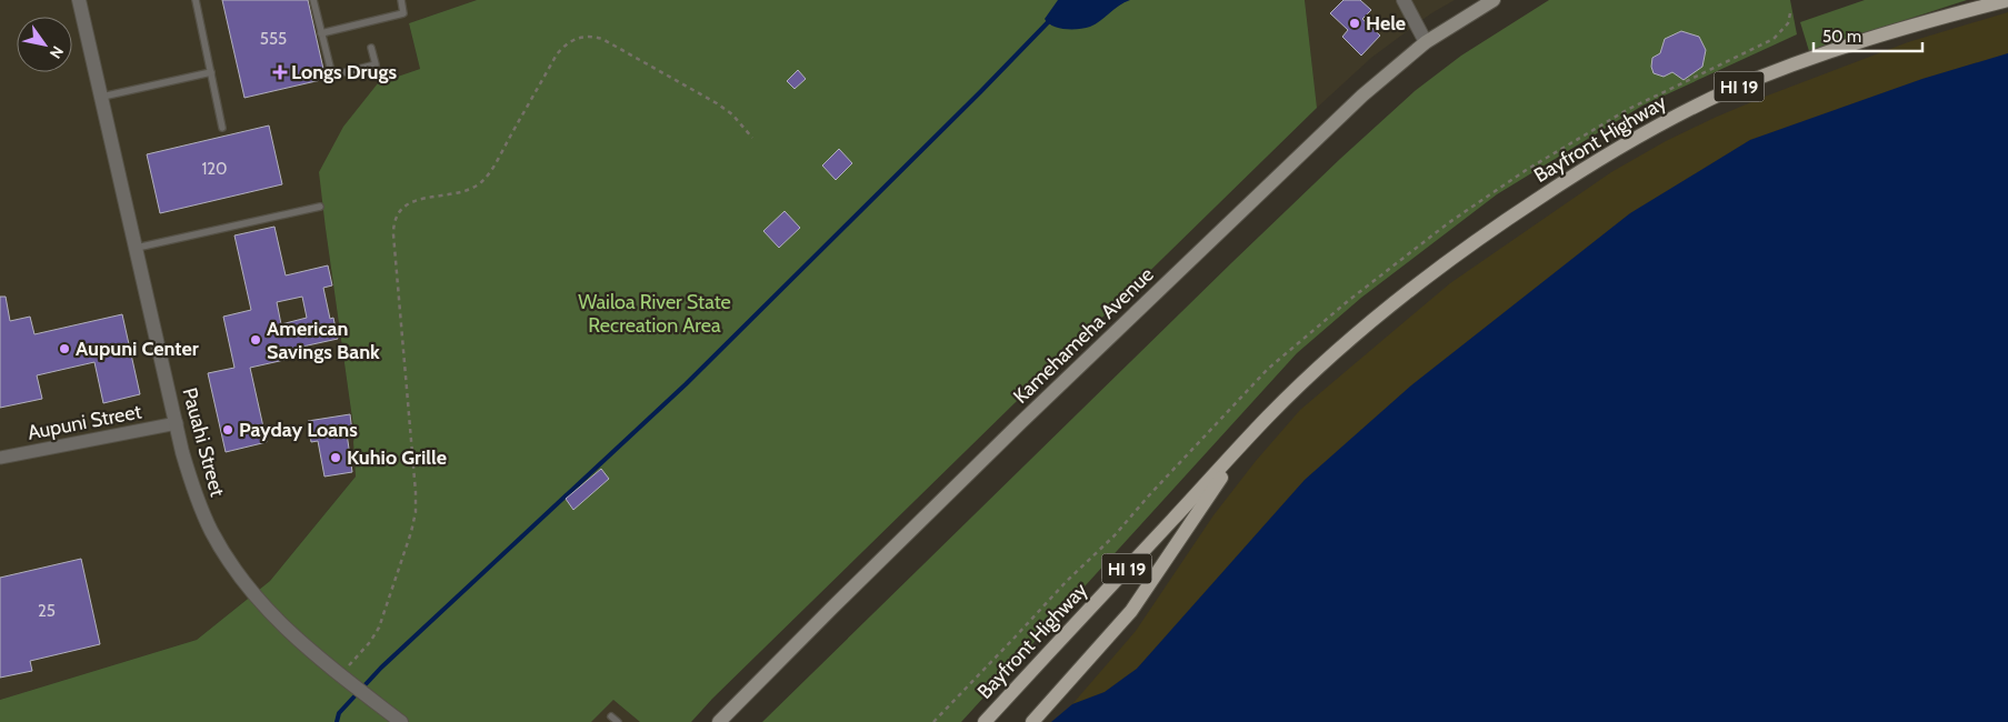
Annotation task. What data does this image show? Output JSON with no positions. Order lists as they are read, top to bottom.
{
  "streets": {
    "main road": ["HI 19", "Bayfront Highway", "Kamehameha Avenue"],
    "street": ["Aupuni Street", "Pauahi Street"]
  },
  "crossings": [
    ["Aupuni Street", "Pauahi Street"]
  ],
  "parks": ["Wailoa River State Recreation Area"],
  "places": {
    "other": [
      "Hele",
      "American Savings Bank",
      "Aupuni Center",
      "Payday Loans",
      "Kuhio Grille"
    ],
    "health": ["Longs Drugs"]
  },
  "house_numbers": ["555", "120", "25"],
  "scale_bar": "50 m",
  "north": "bottom right"
}
